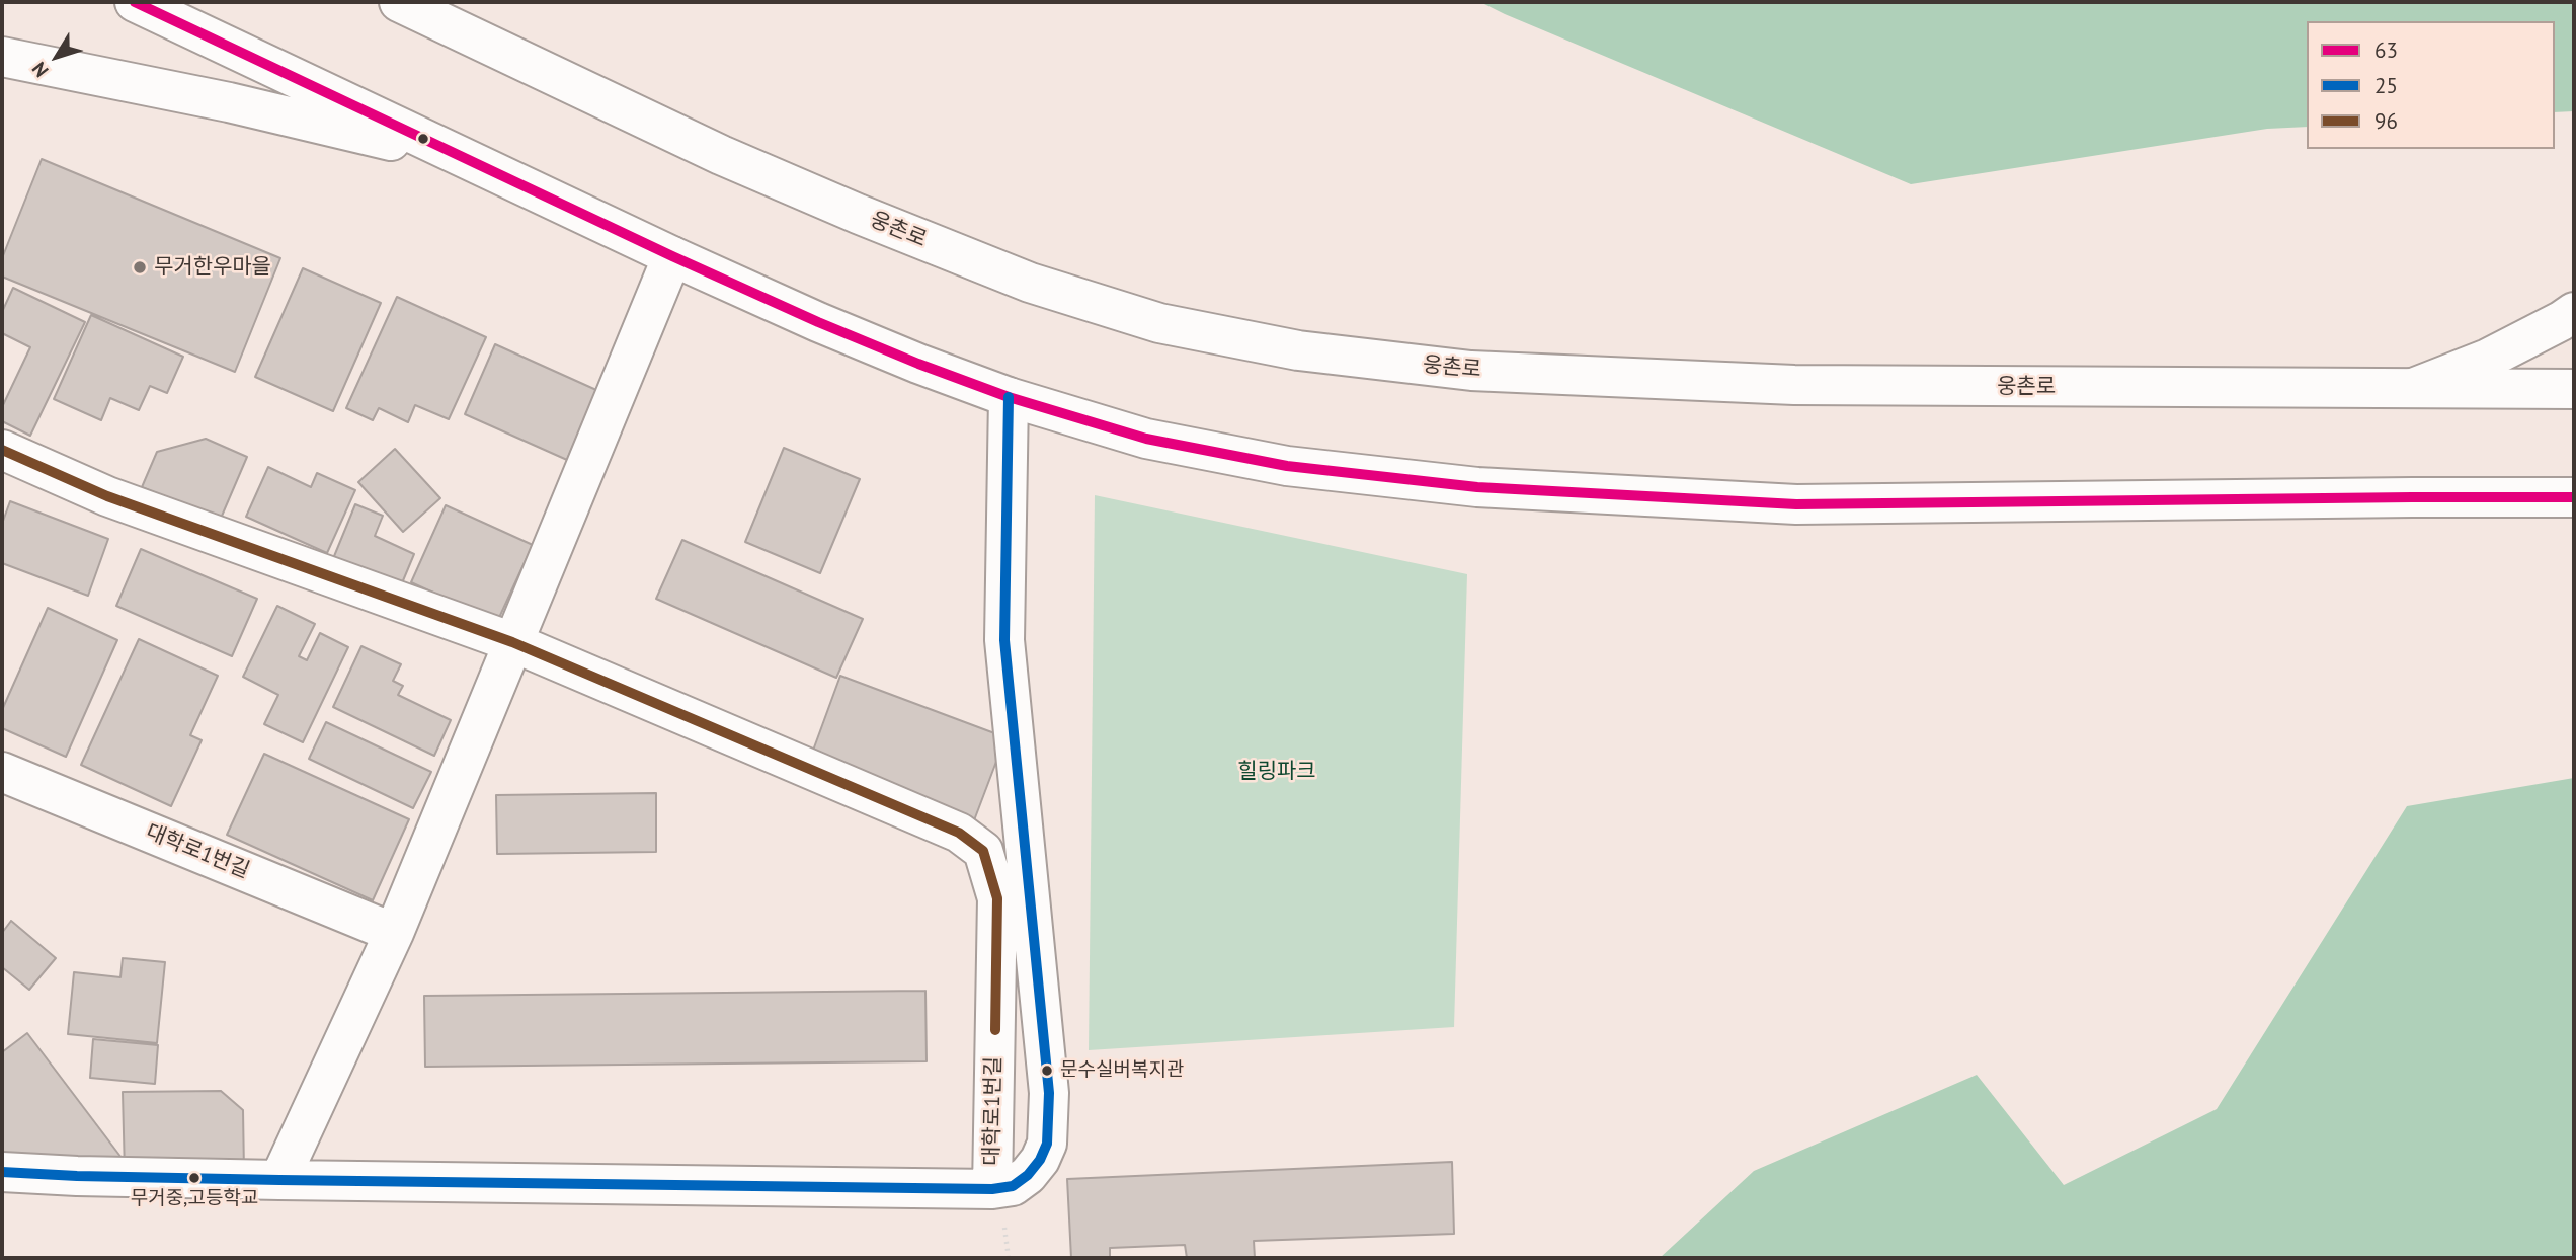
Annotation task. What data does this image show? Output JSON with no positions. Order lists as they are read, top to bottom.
{
  "streets": {
    "main road": ["웅촌로", "대학로1번길"]
  },
  "parks": ["힐링파크"],
  "places": ["무거한우마을", "문수실버복지관", "무거중,고등학교"],
  "lines": ["transit line 63", "transit line 25", "transit line 96"],
  "legend": ["63", "25", "96"],
  "north": "bottom left"
}
